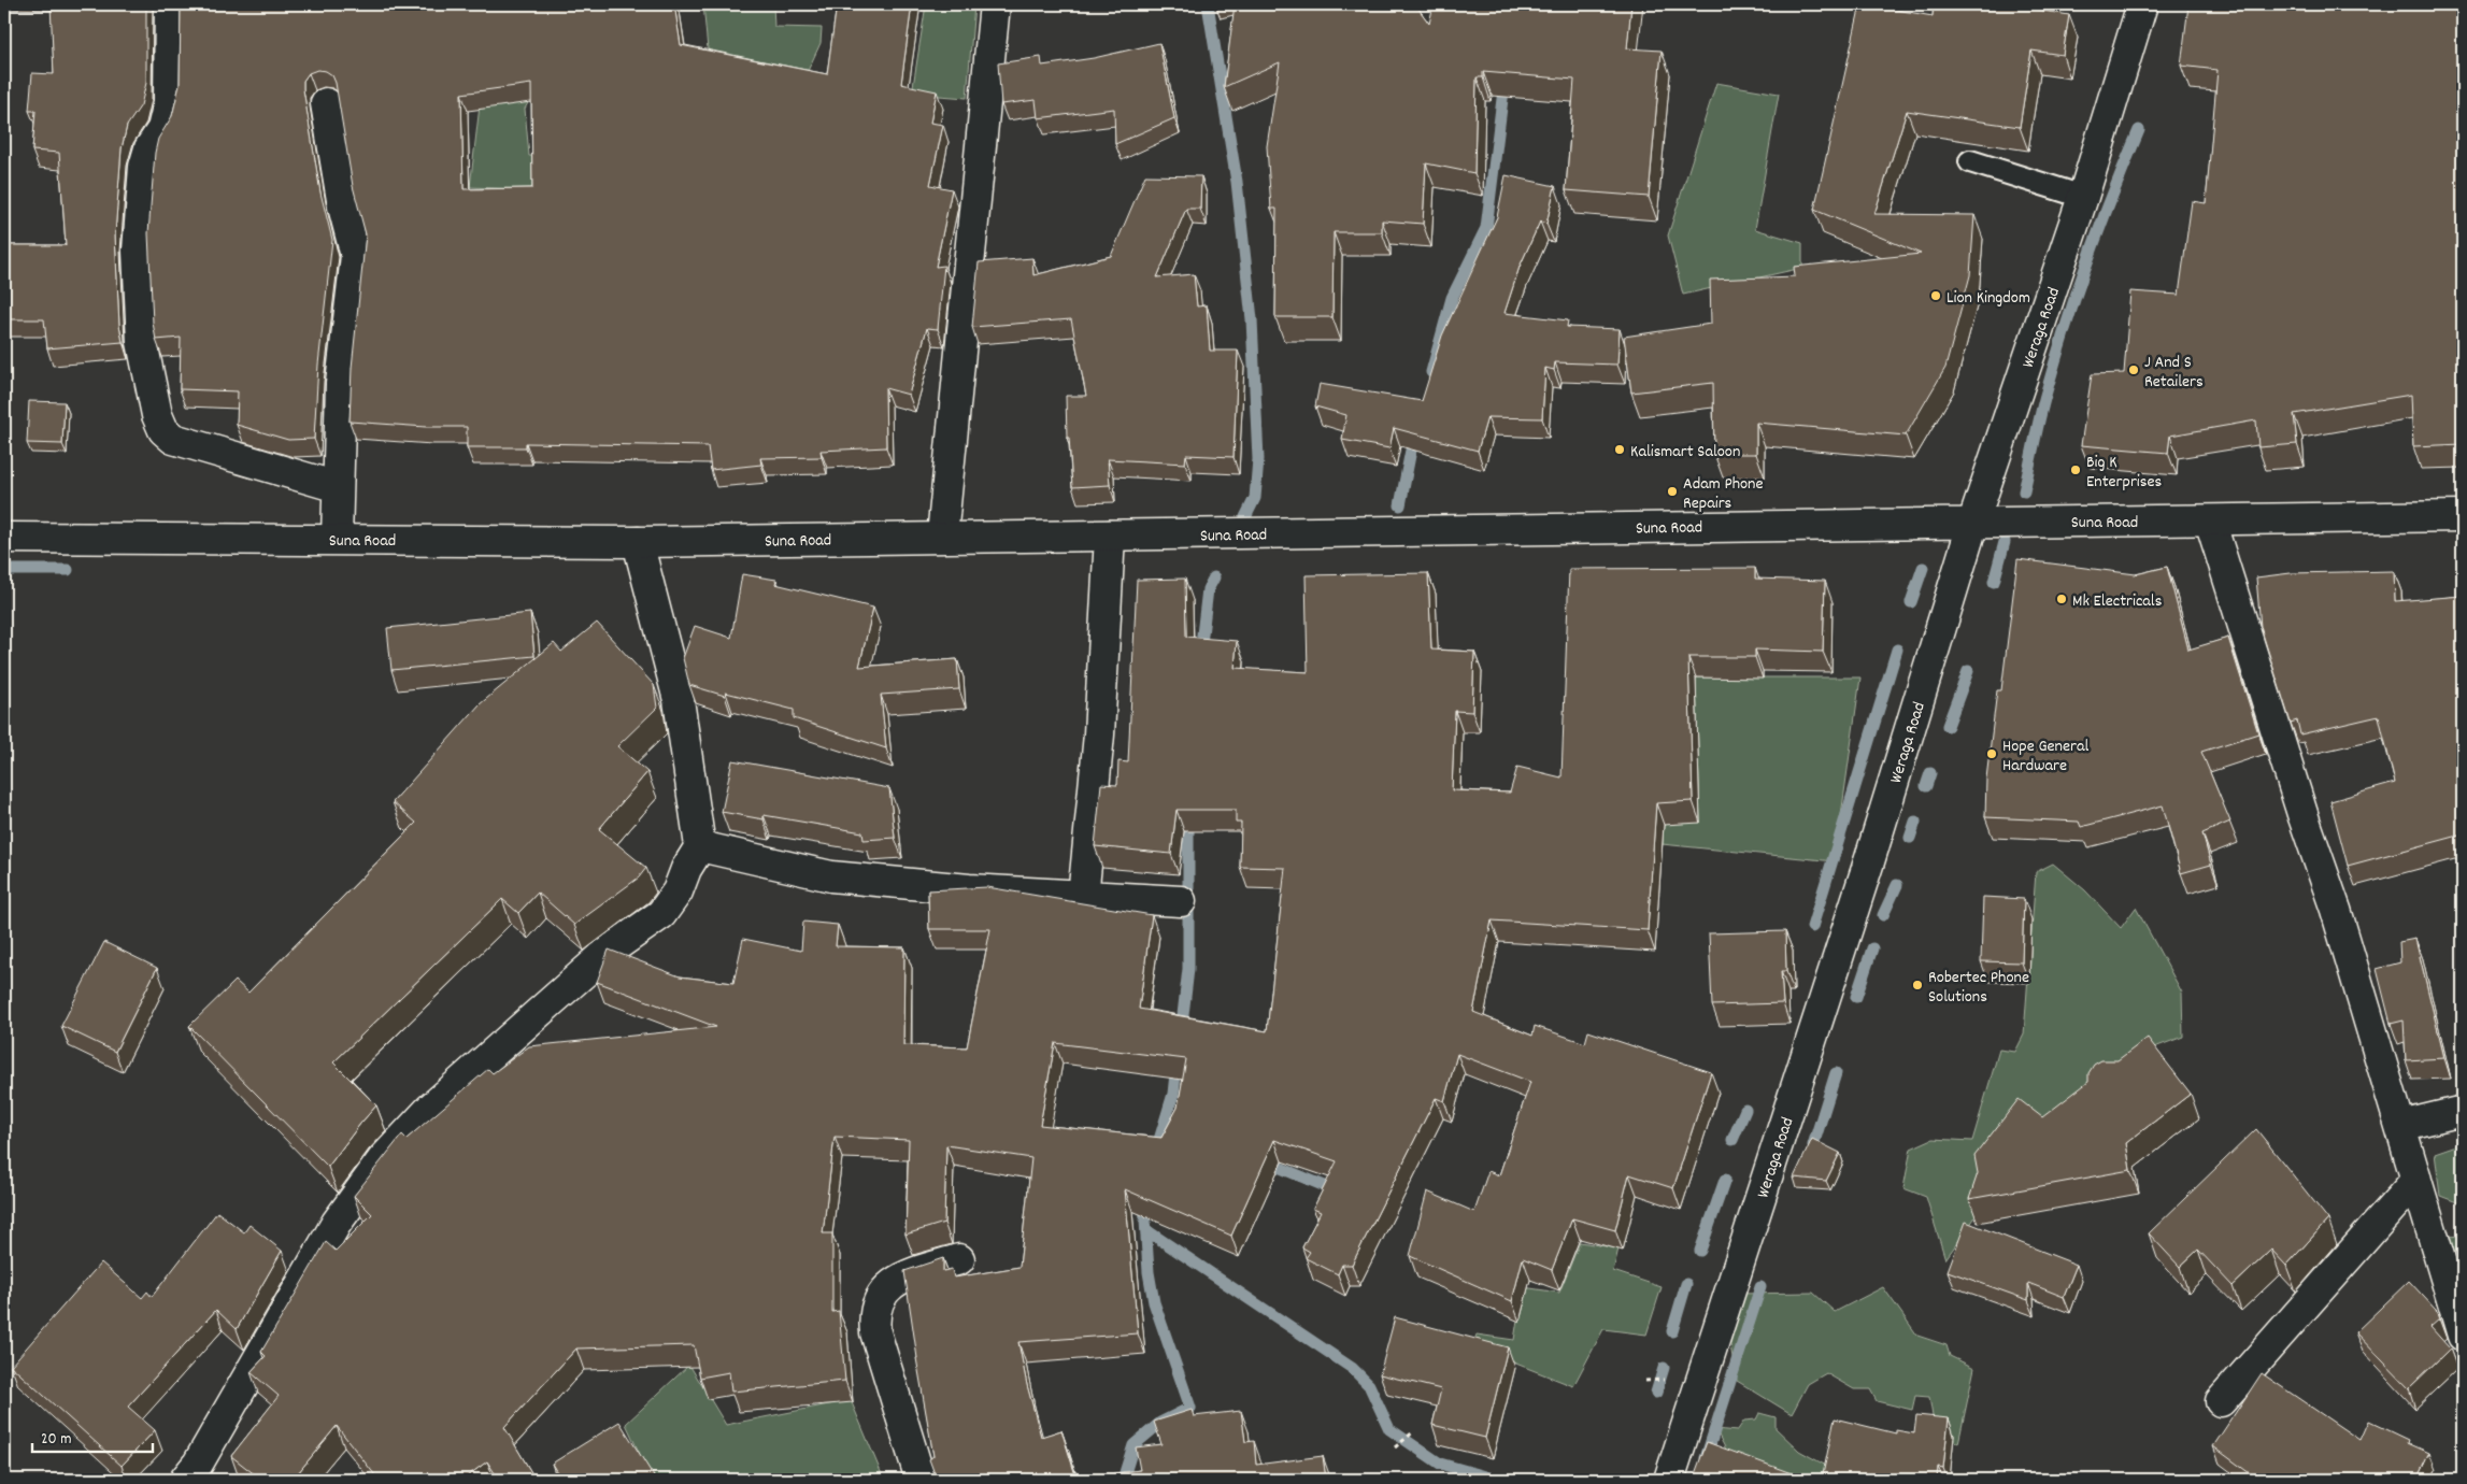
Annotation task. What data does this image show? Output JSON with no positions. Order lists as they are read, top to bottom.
{
  "streets": {
    "street": ["Weraga Road", "Suna Road"]
  },
  "crossings": [
    ["Weraga Road", "Suna Road"]
  ],
  "places": [
    "Lion Kingdom",
    "J And S Retailers",
    "Kalismart Saloon",
    "Big K Enterprises",
    "Adam Phone Repairs",
    "Mk Electricals",
    "Hope General Hardware",
    "Robertec Phone Solutions"
  ],
  "scale_bar": "20 m"
}
